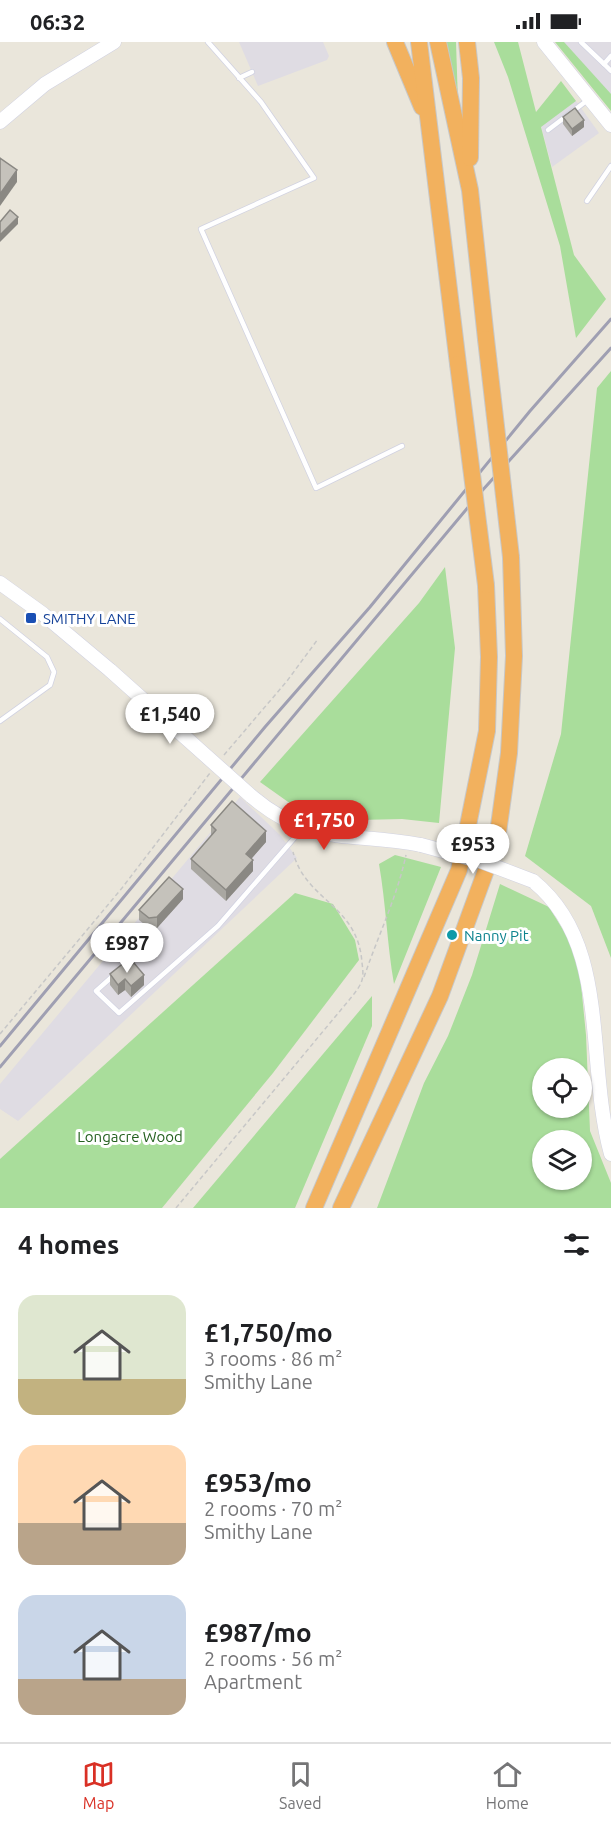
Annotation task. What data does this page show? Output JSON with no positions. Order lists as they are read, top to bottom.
{
  "parks": ["Longacre Wood"],
  "places": {
    "transit": ["SMITHY LANE"],
    "other": ["Nanny Pit"]
  },
  "page": {
    "status": "06:32",
    "price": [
      "£1,540",
      "£1,750",
      "£953",
      "£987"
    ],
    "heading": "4 homes",
    "list": [
      {
        "name": "£1,750/mo",
        "note": "3 rooms · 86 m² · Smithy Lane"
      },
      {
        "name": "£953/mo",
        "note": "2 rooms · 70 m² · Smithy Lane"
      },
      {
        "name": "£987/mo",
        "note": "2 rooms · 56 m² · Apartment"
      }
    ],
    "tabs": ["Map", "Saved", "Home"]
  }
}
